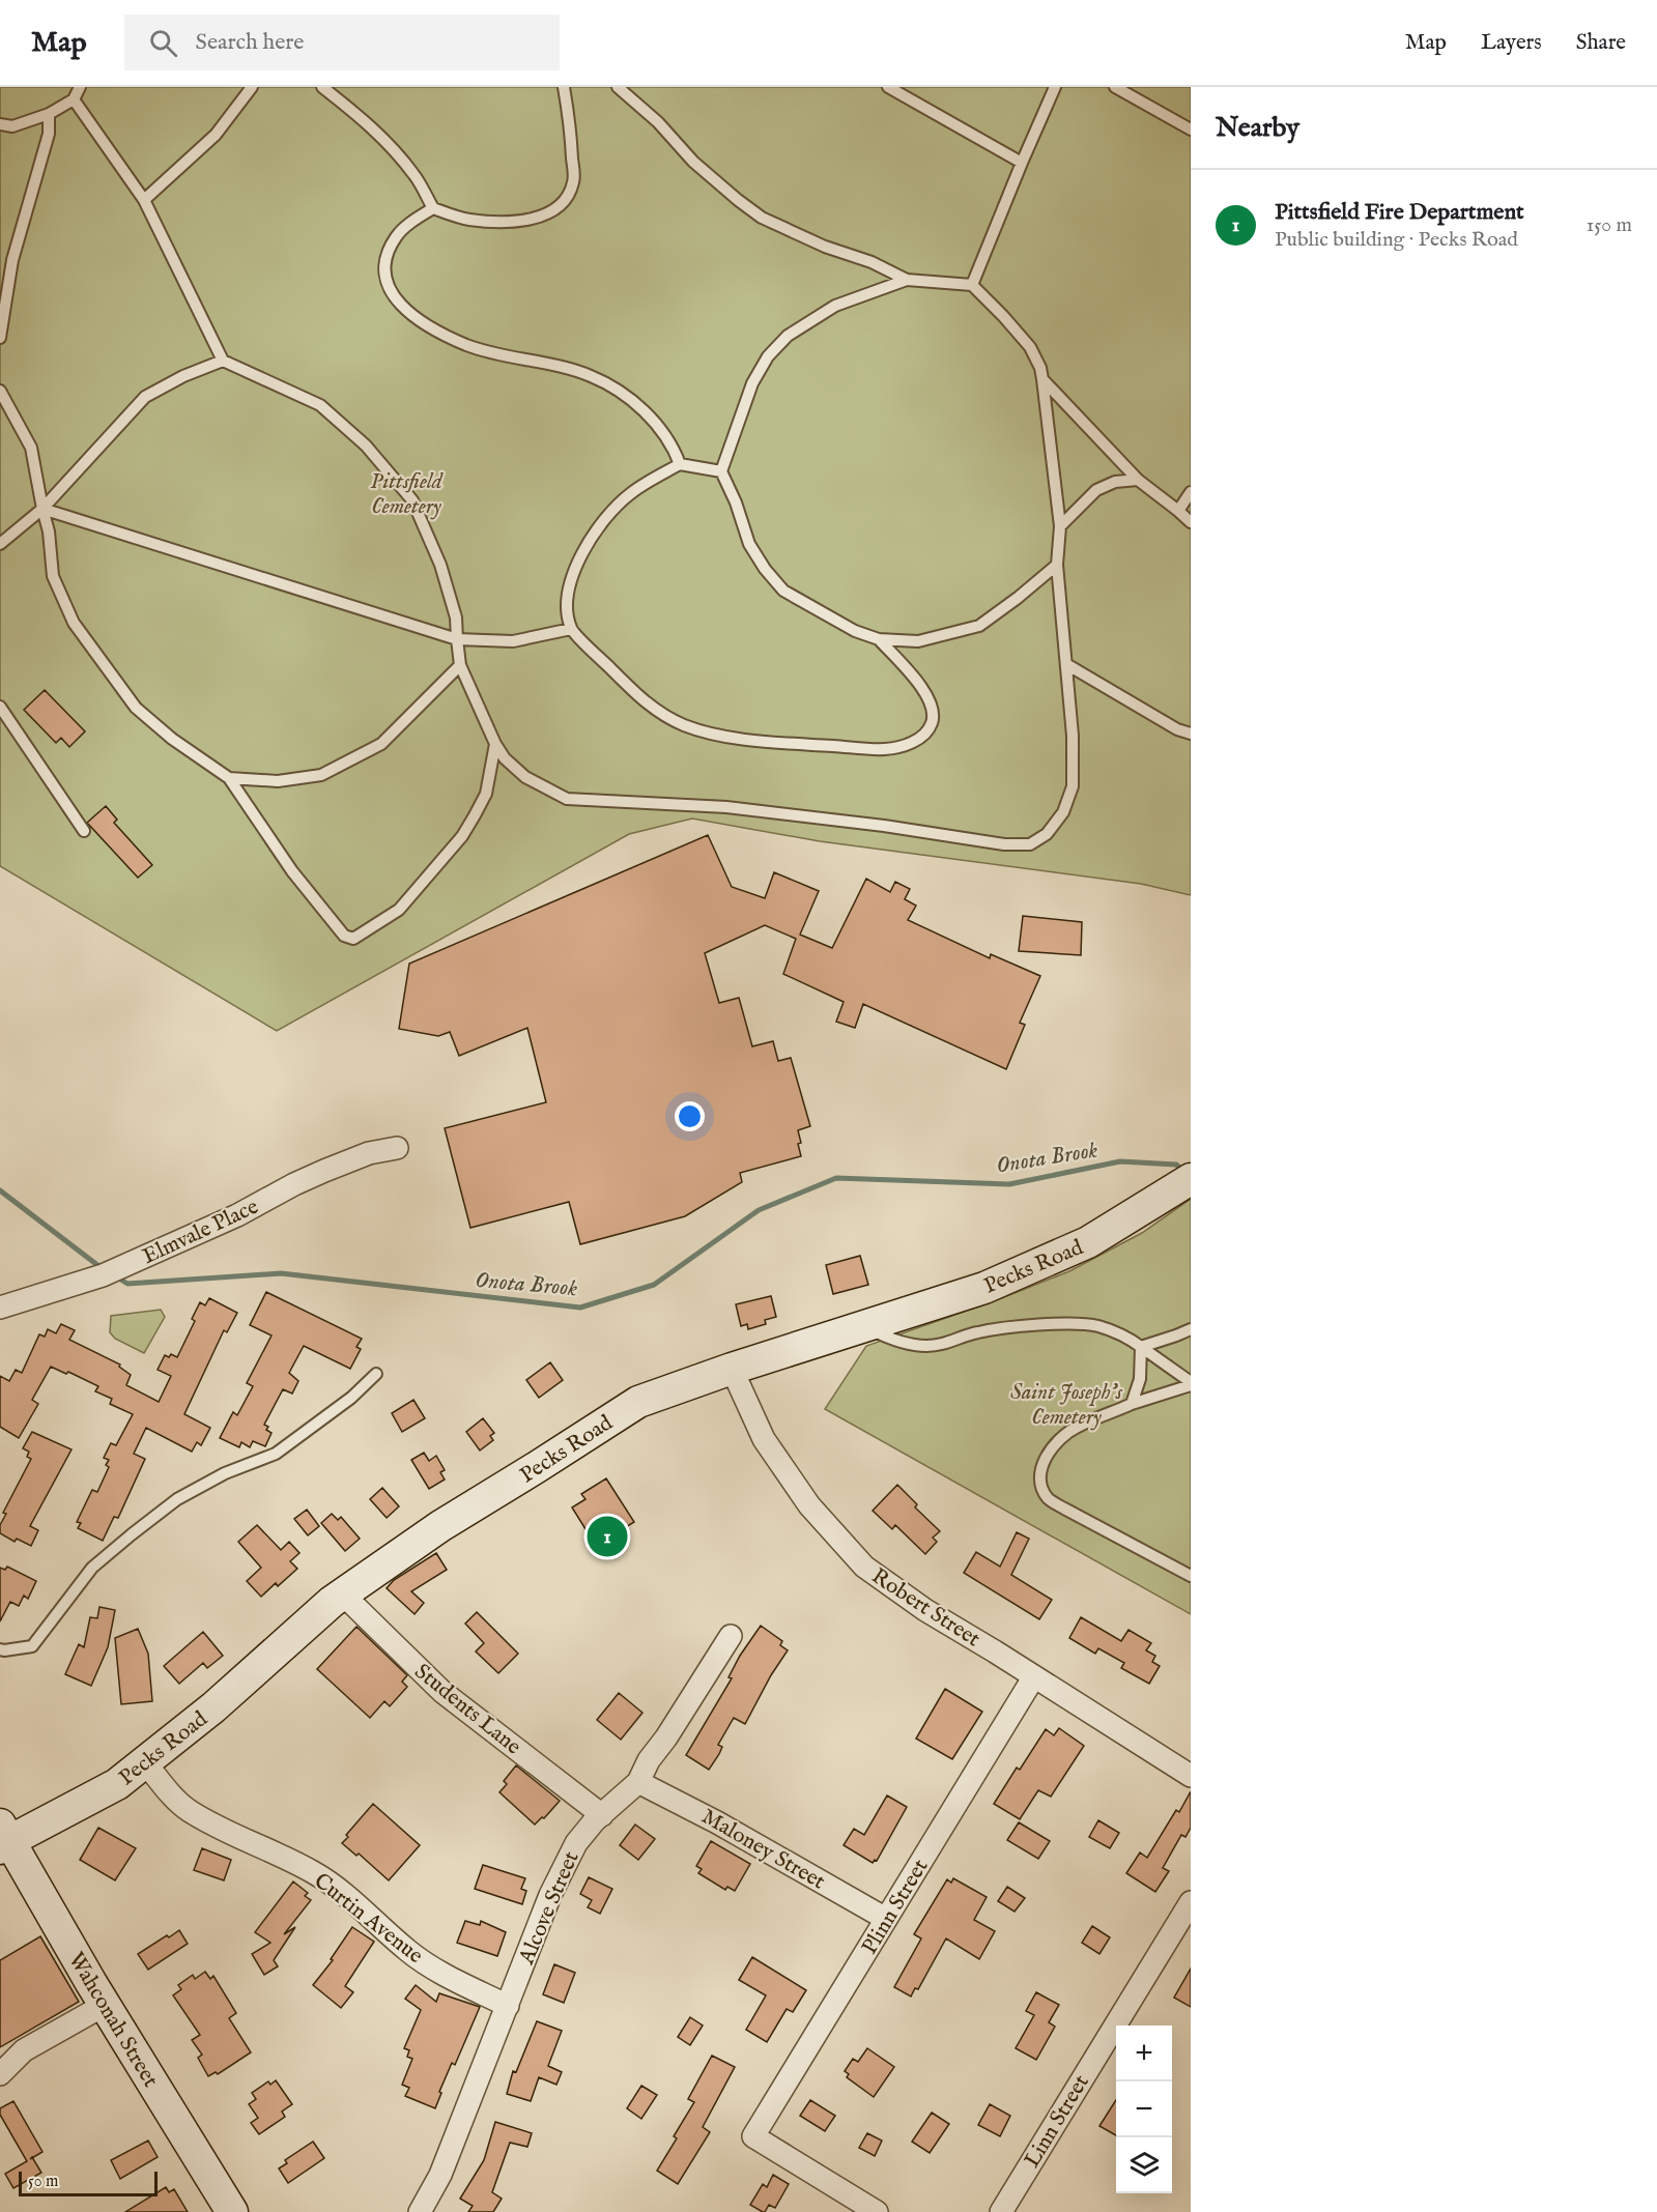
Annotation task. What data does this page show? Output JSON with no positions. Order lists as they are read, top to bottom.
{
  "streets": {
    "street": [
      "Elmvale Place",
      "Pecks Road",
      "Robert Street",
      "Students Lane",
      "Maloney Street",
      "Plinn Street",
      "Alcove Street",
      "Curtin Avenue",
      "Wahconah Street",
      "Linn Street"
    ]
  },
  "crossings": [
    ["Pecks Road", "Robert Street"],
    ["Pecks Road", "Students Lane"],
    ["Pecks Road", "Curtin Avenue"],
    ["Pecks Road", "Wahconah Street"],
    ["Robert Street", "Plinn Street"],
    ["Students Lane", "Alcove Street"],
    ["Maloney Street", "Plinn Street"],
    ["Maloney Street", "Alcove Street"],
    ["Alcove Street", "Curtin Avenue"]
  ],
  "water": ["Onota Brook"],
  "parks": ["Pittsfield Cemetery", "Saint Joseph's Cemetery"],
  "scale_bar": "50 m",
  "page": {
    "header": "Map",
    "search": "Search here",
    "nav": ["Map", "Layers", "Share"],
    "heading": "Nearby",
    "list": [
      {
        "mark": "1",
        "name": "Pittsfield Fire Department",
        "note": "Public building · Pecks Road",
        "value": "150 m"
      }
    ],
    "pins": "1",
    "map_buttons": ["+", "−"],
    "scale": "50 m"
  }
}
